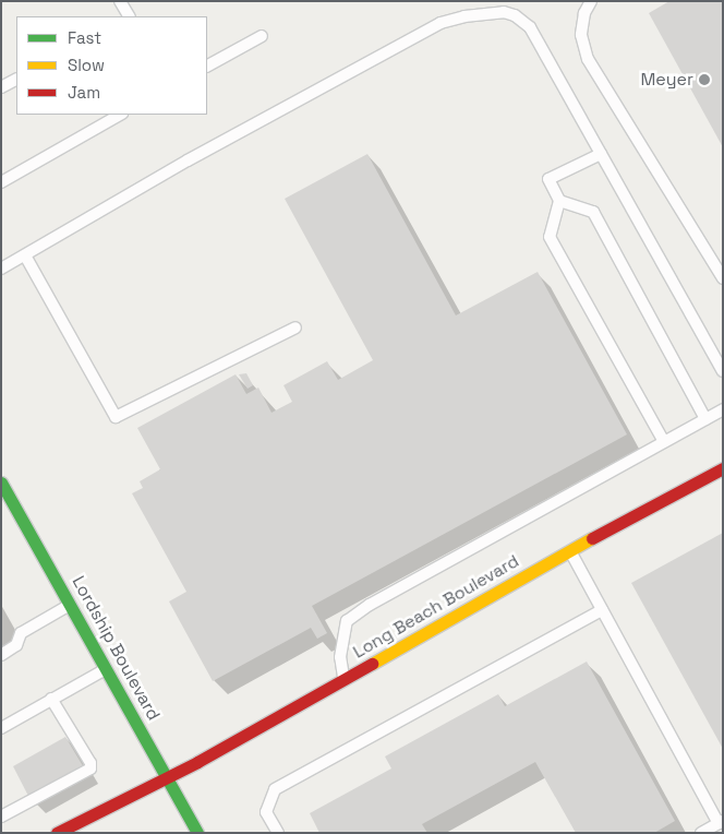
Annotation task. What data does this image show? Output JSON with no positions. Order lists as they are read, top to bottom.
{
  "streets": {
    "street": ["Long Beach Boulevard", "Lordship Boulevard"]
  },
  "crossings": [
    ["Long Beach Boulevard", "Lordship Boulevard"]
  ],
  "places": ["Meyer"],
  "legend": ["Fast", "Slow", "Jam"]
}
